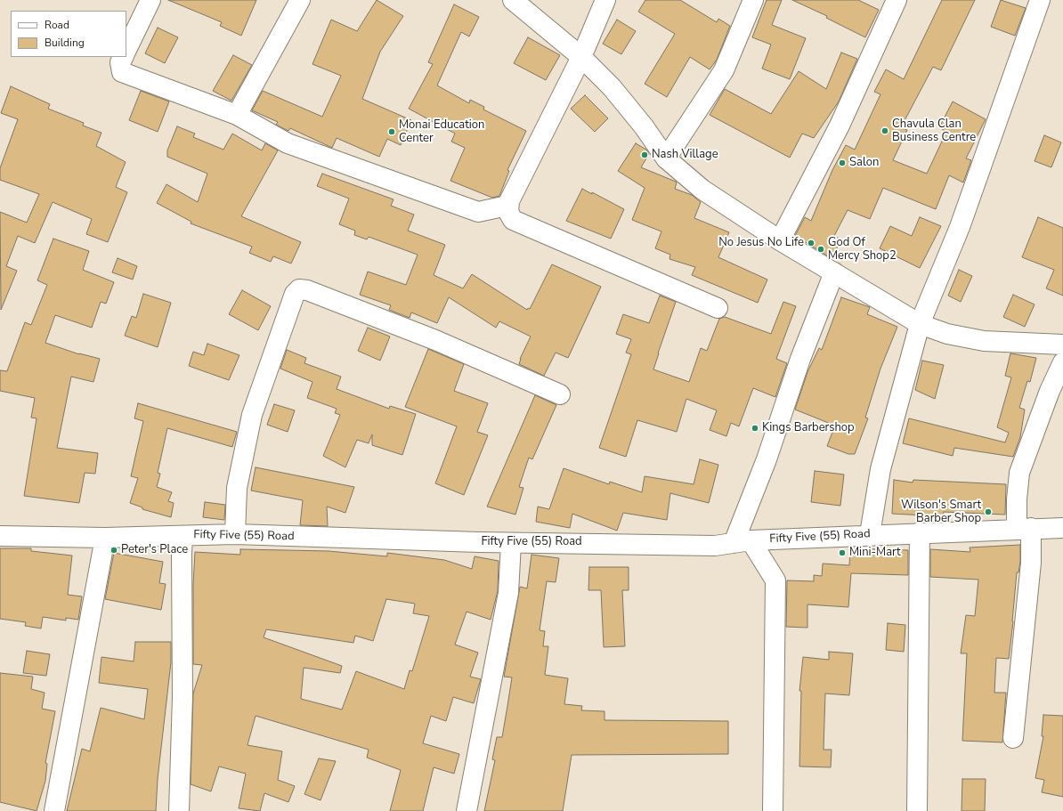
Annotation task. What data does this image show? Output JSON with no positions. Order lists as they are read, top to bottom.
{
  "streets": {
    "street": ["Fifty Five (55) Road"]
  },
  "places": [
    "Chavula Clan Business Centre",
    "Monai Education Center",
    "Nash Village",
    "Salon",
    "No Jesus No Life",
    "God Of Mercy Shop2",
    "Kings Barbershop",
    "Wilson's Smart Barber Shop",
    "Peter's Place",
    "Mini-Mart"
  ],
  "legend": ["Road", "Building"]
}
